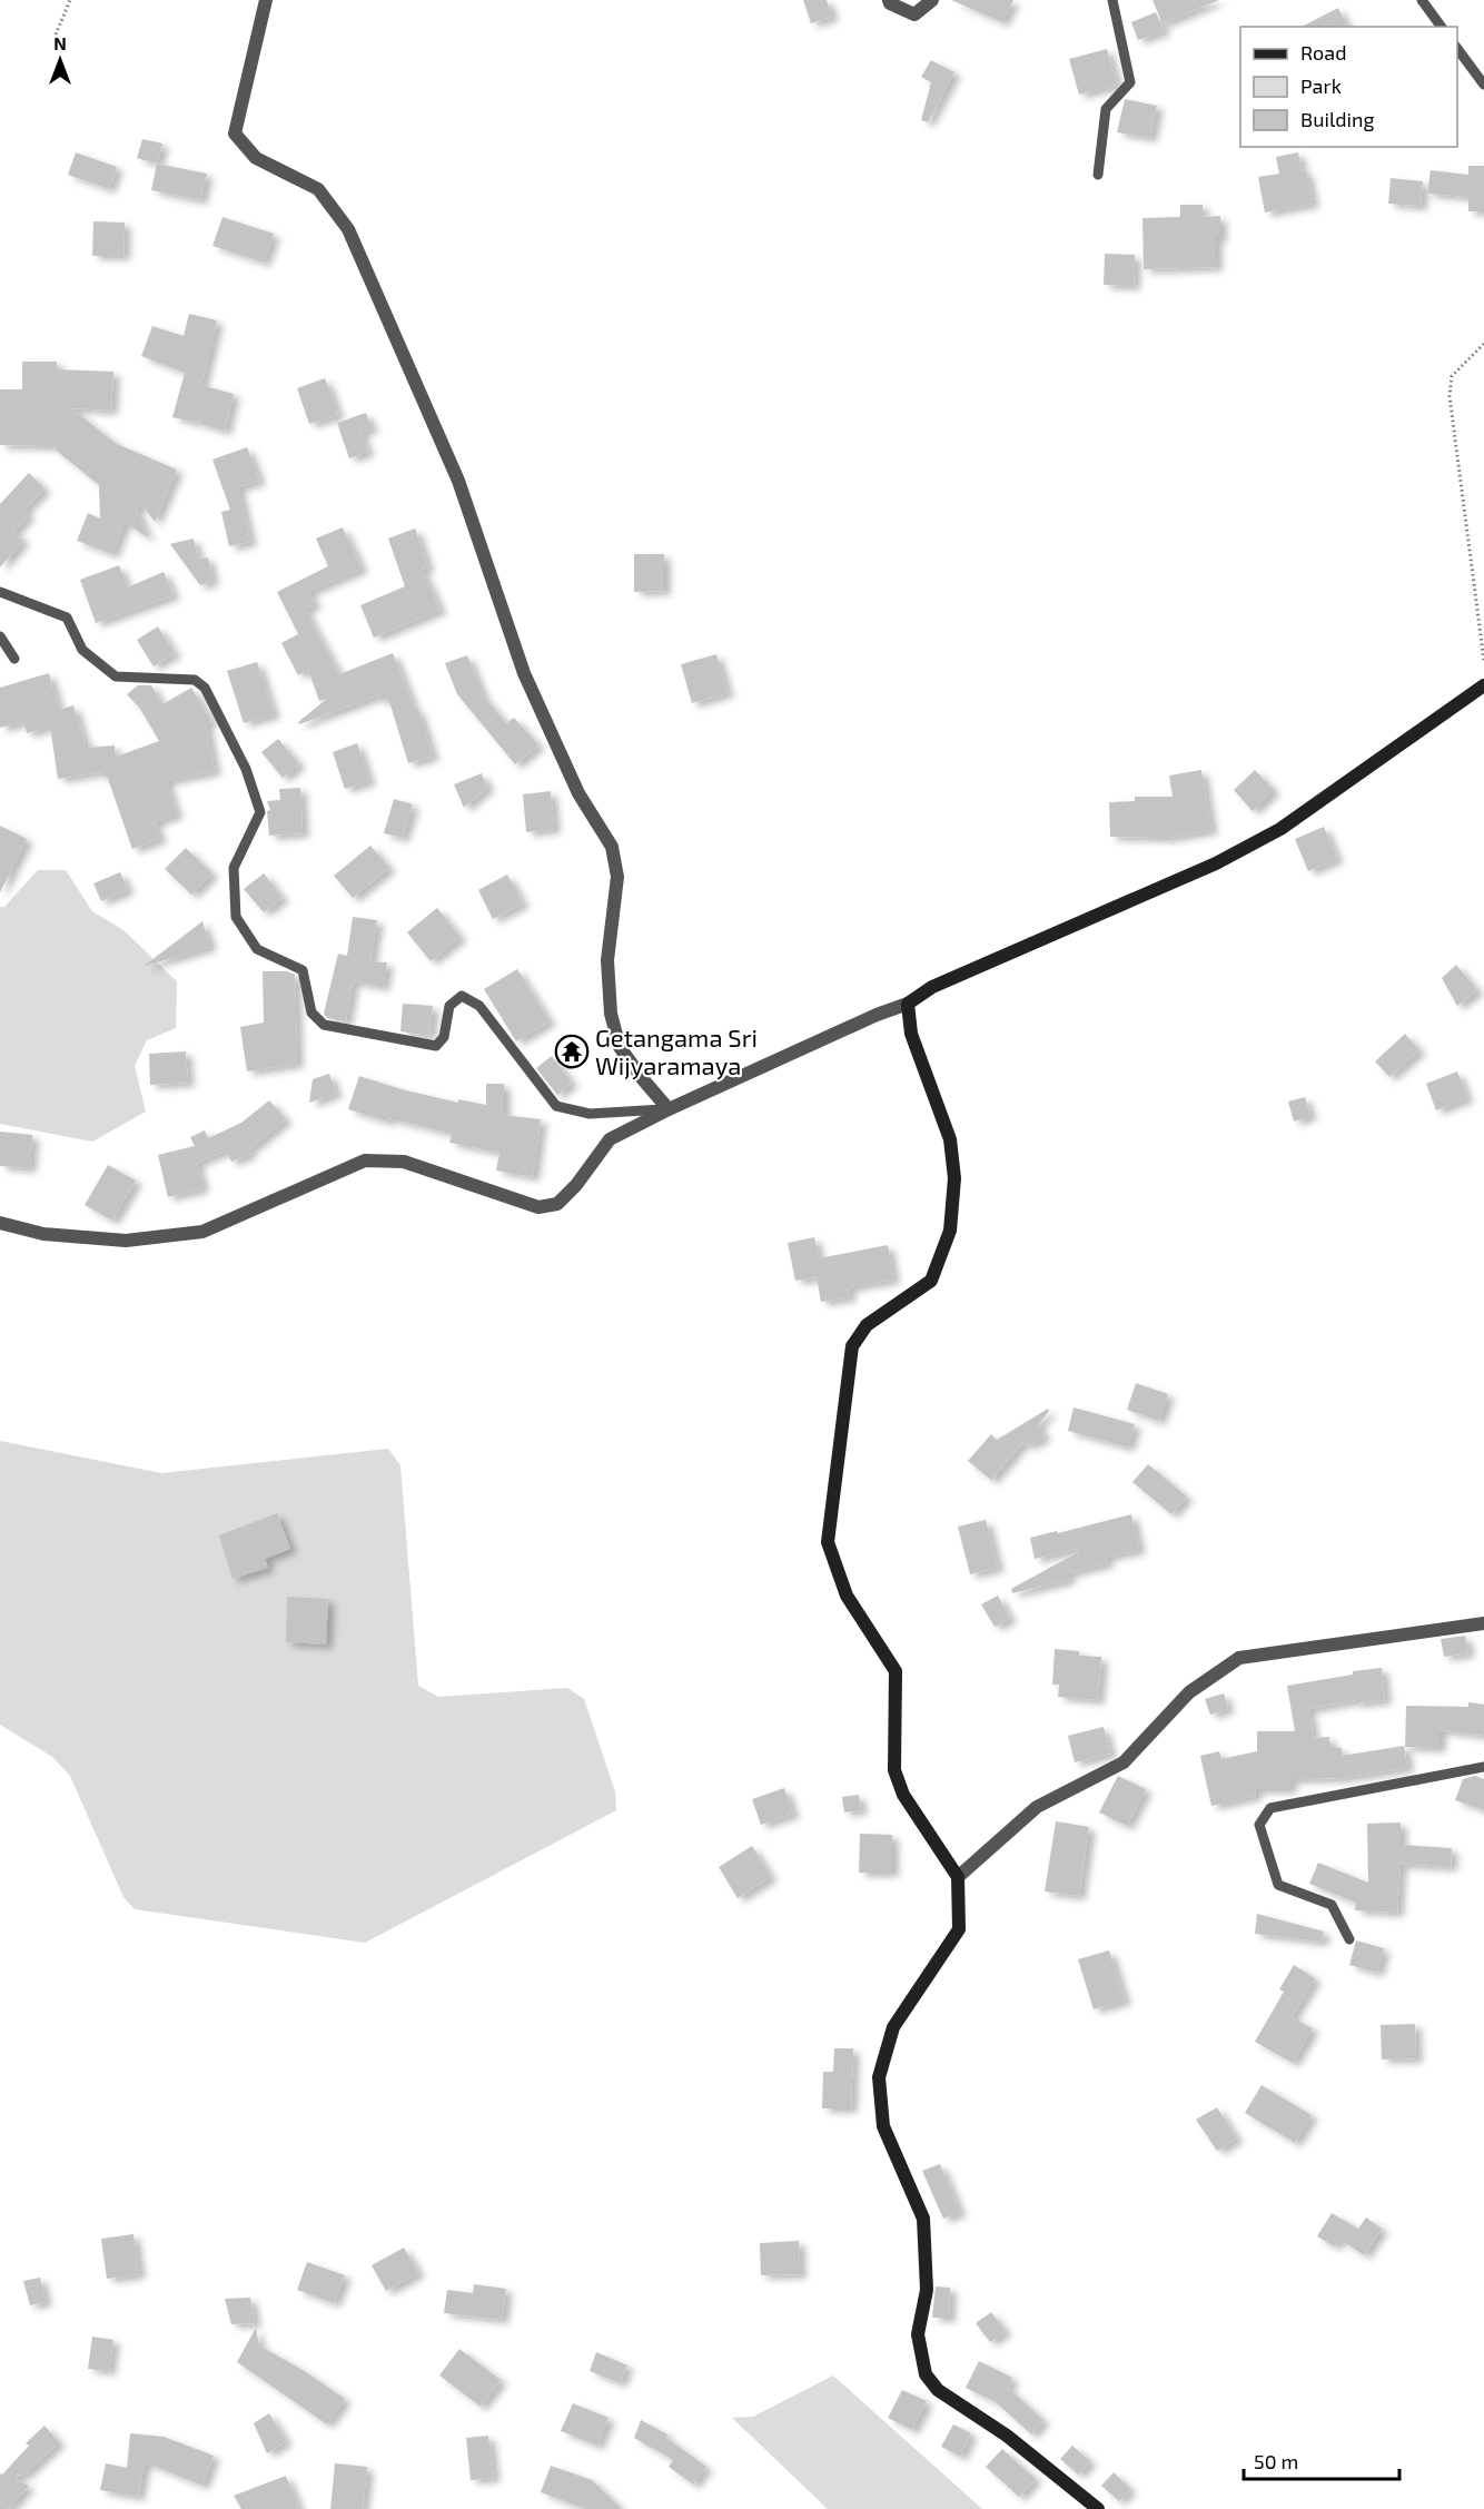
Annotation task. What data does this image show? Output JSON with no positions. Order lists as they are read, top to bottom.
{
  "places": {
    "temple": ["Getangama Sri Wijyaramaya"]
  },
  "legend": ["Road", "Park", "Building"],
  "scale_bar": "50 m",
  "north": "top"
}
